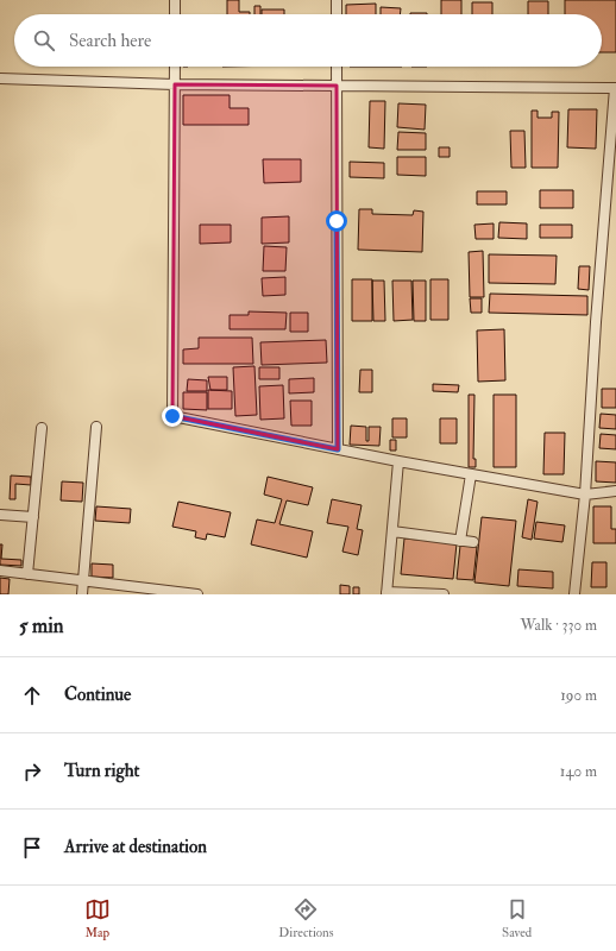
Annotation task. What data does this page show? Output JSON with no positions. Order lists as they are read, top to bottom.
{
  "page": {
    "search": "Search here",
    "heading": ["5 min", "Walk · 330 m"],
    "list": [
      ["Continue", "190 m"],
      ["Turn right", "140 m"],
      "Arrive at destination"
    ],
    "nav": ["Map", "Directions", "Saved"]
  }
}
